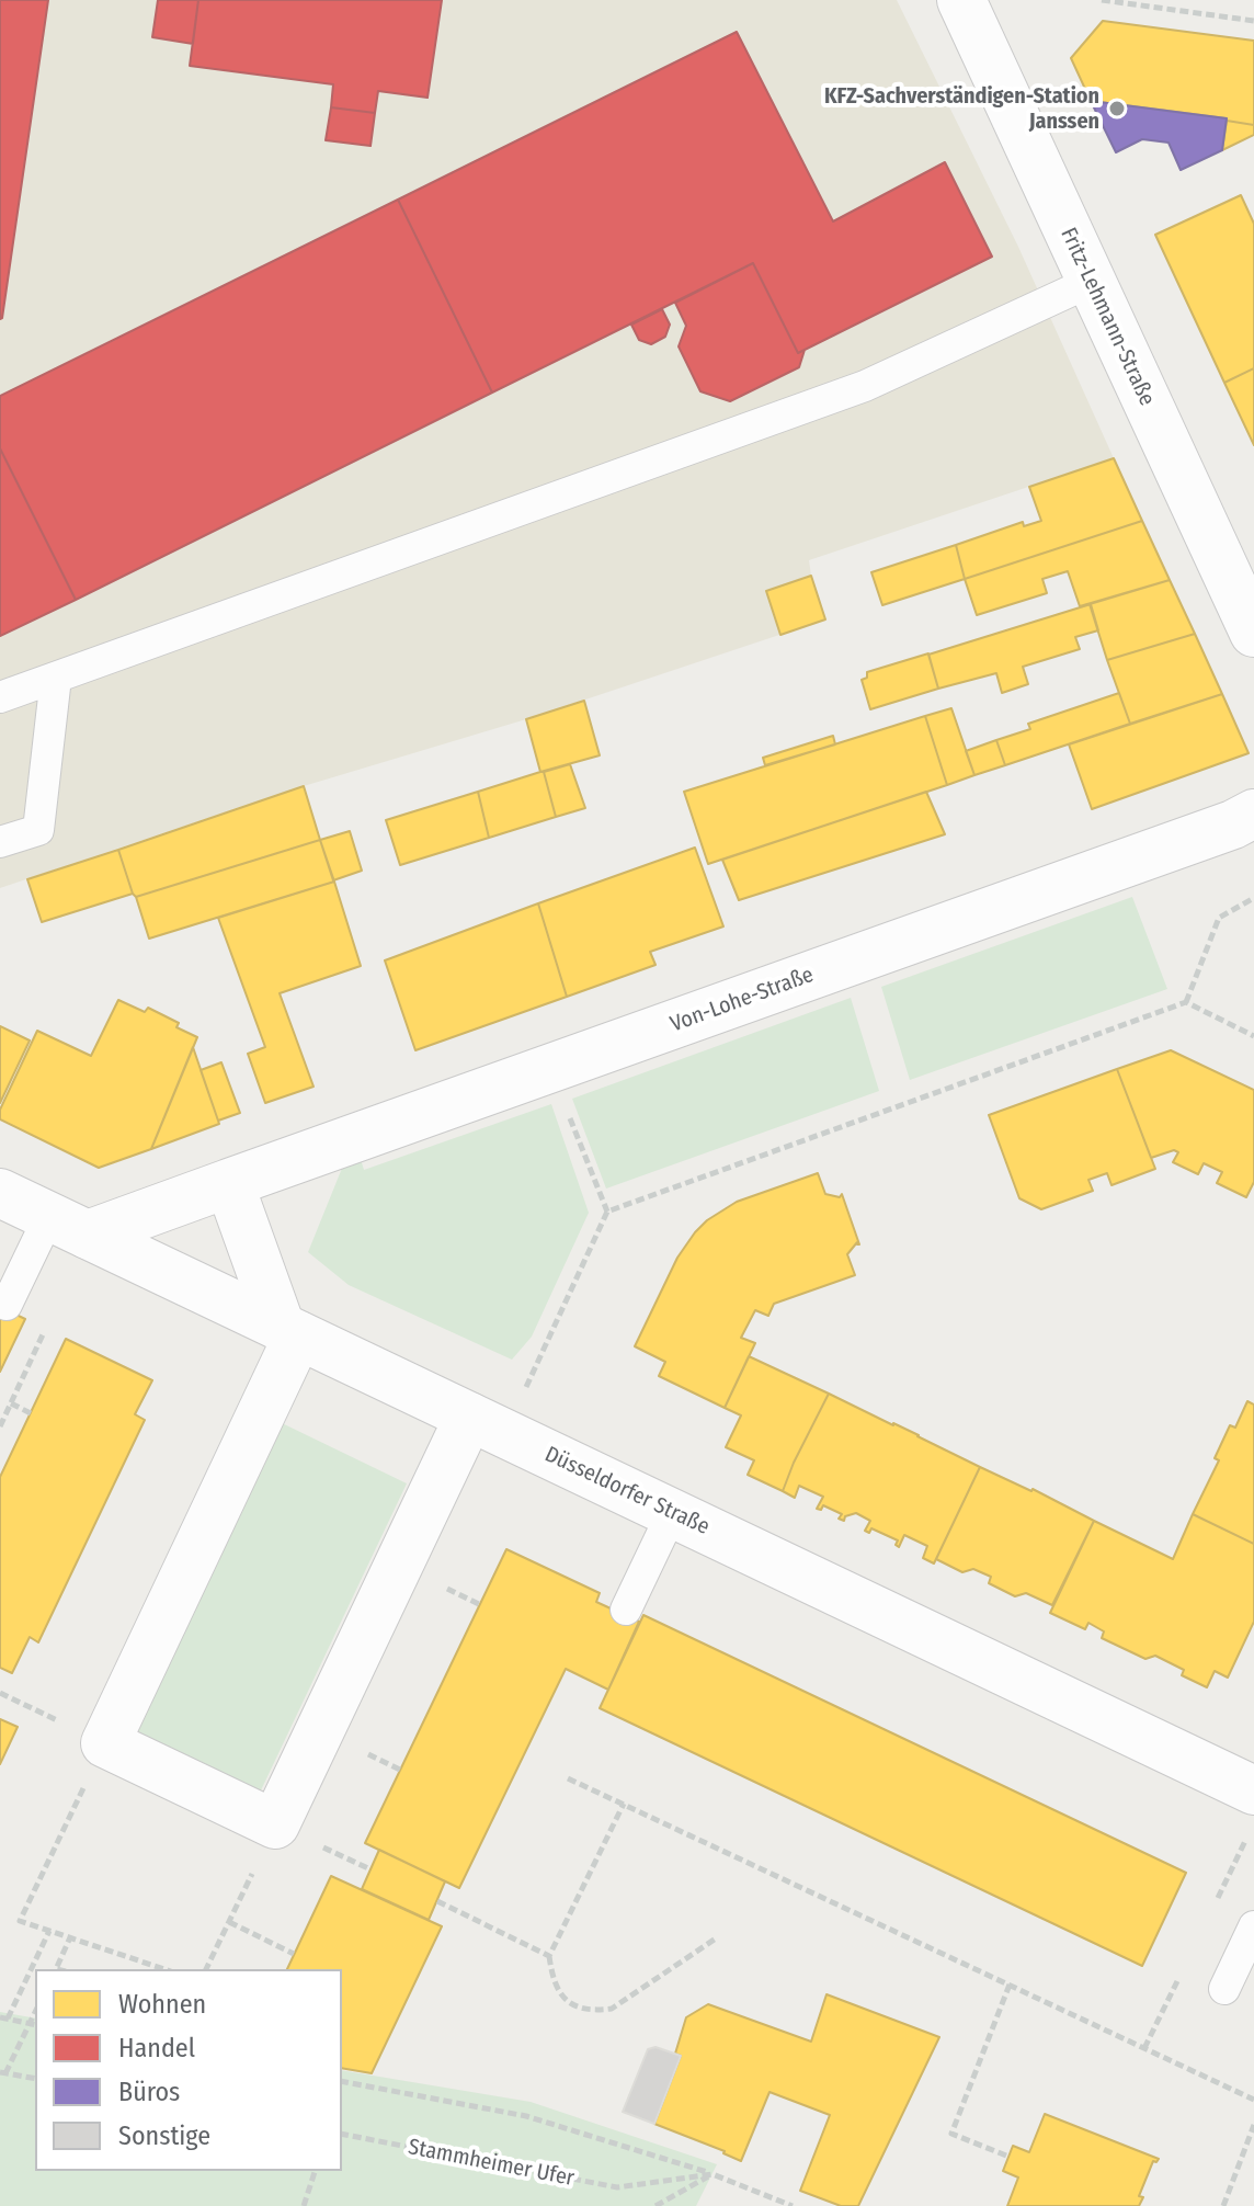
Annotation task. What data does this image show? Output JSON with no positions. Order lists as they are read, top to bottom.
{
  "streets": {
    "street": ["Fritz-Lehmann-Straße", "Von-Lohe-Straße", "Düsseldorfer Straße"],
    "path": ["Stammheimer Ufer"]
  },
  "crossings": [
    ["Von-Lohe-Straße", "Düsseldorfer Straße"]
  ],
  "places": ["KFZ-Sachverständigen-Station Janssen"],
  "legend": [
    "Wohnen",
    "Handel",
    "Büros",
    "Sonstige"
  ]
}
